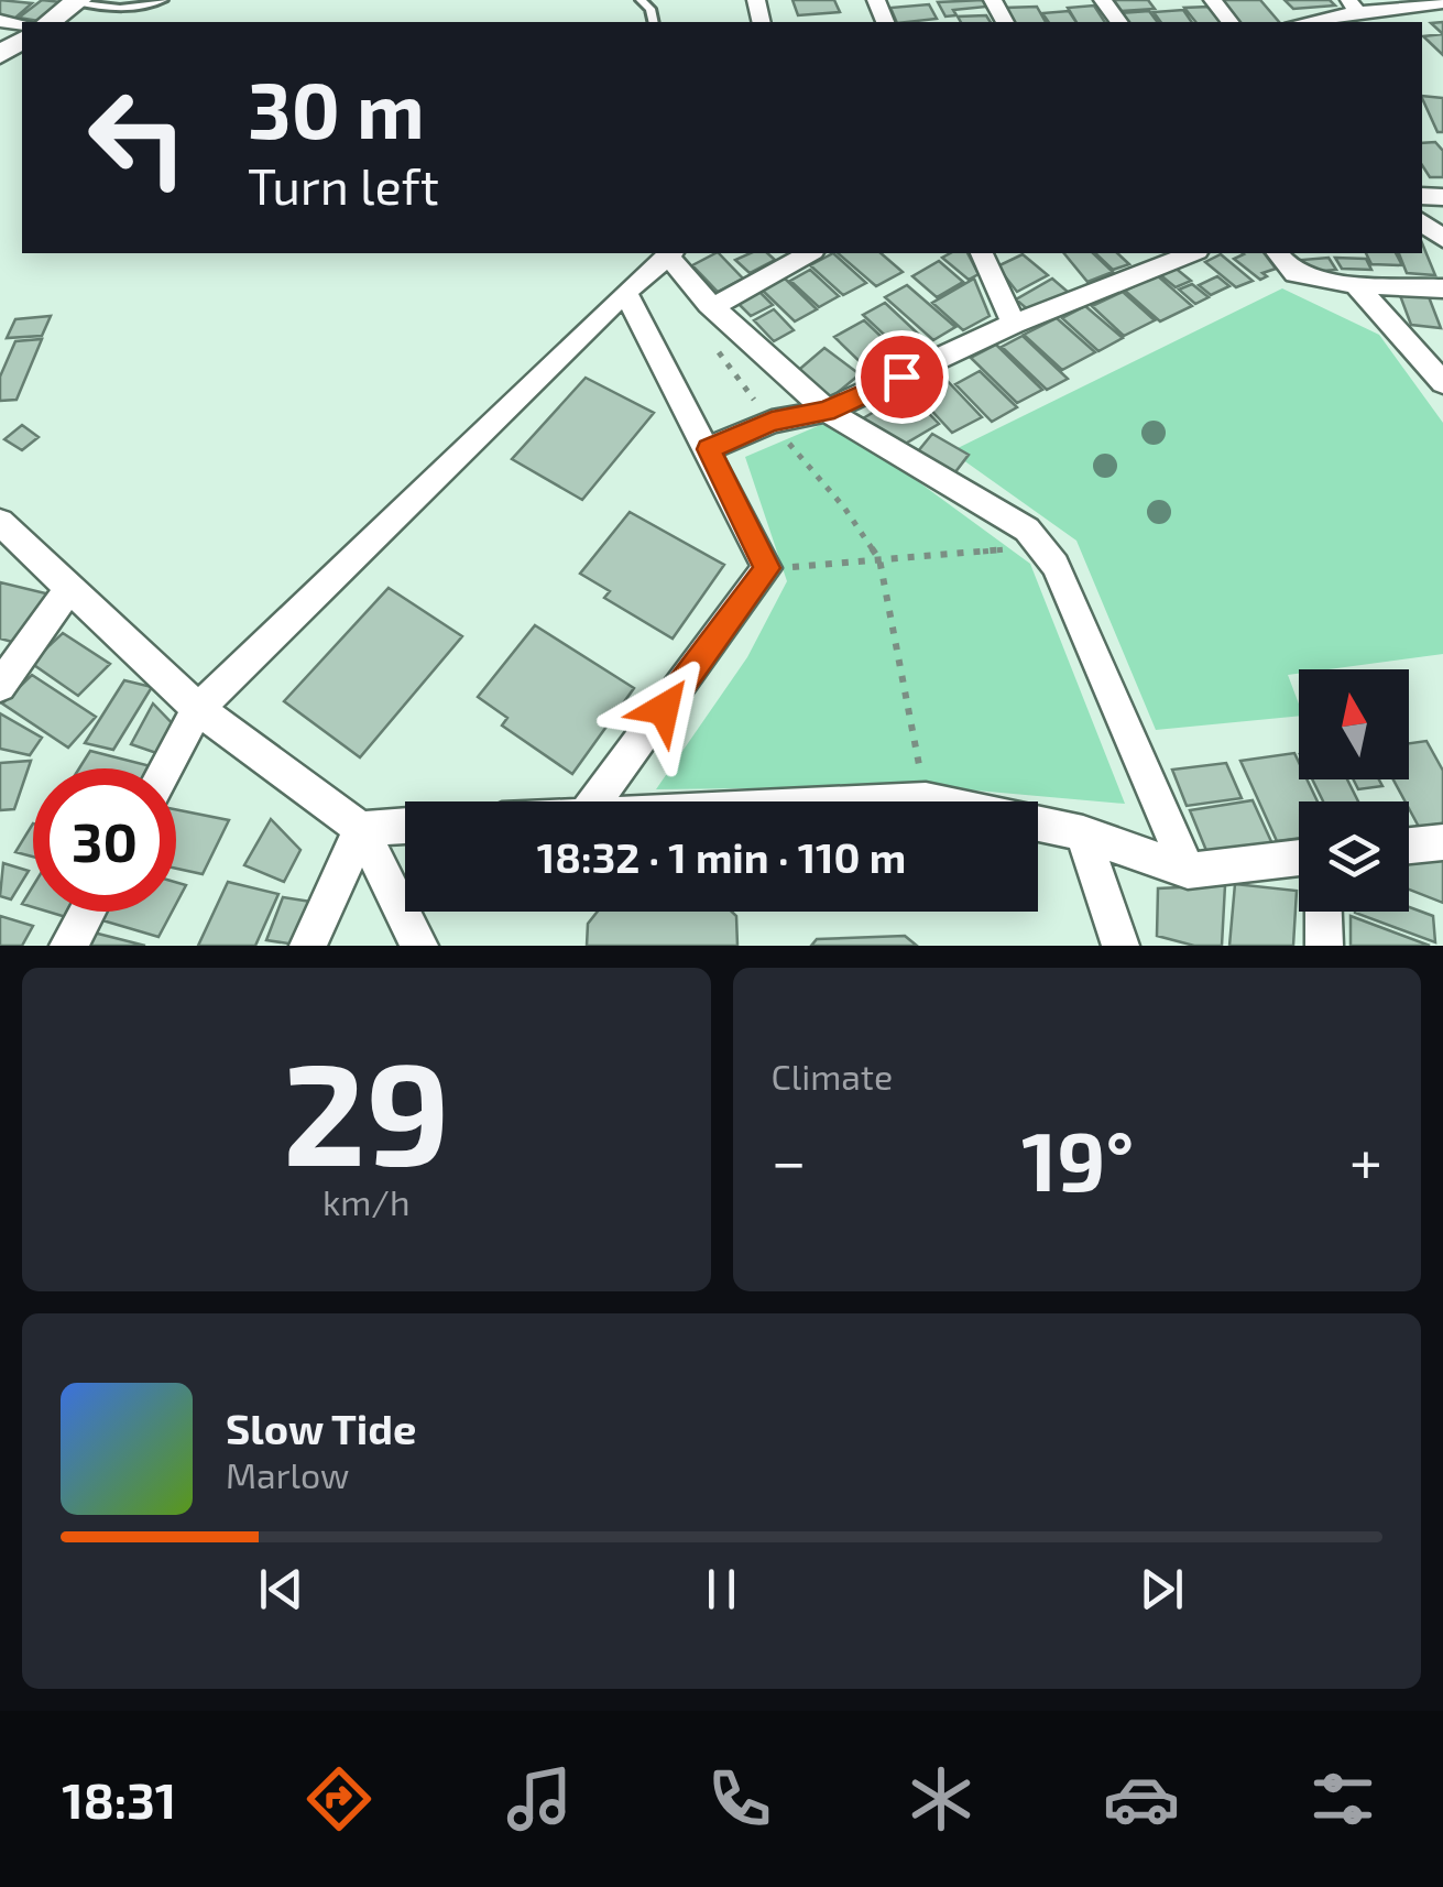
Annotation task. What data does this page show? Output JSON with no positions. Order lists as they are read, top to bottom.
{
  "north": "top",
  "page": {
    "turn": ["30 m", "Turn left"],
    "limit": "30",
    "trip": "18:32 · 1 min · 110 m",
    "tile": [
      ["29", "km/h"],
      "Climate"
    ],
    "heat": ["−", "19°", "+"],
    "song": ["Slow Tide", "Marlow"],
    "tabs": "18:31"
  }
}
